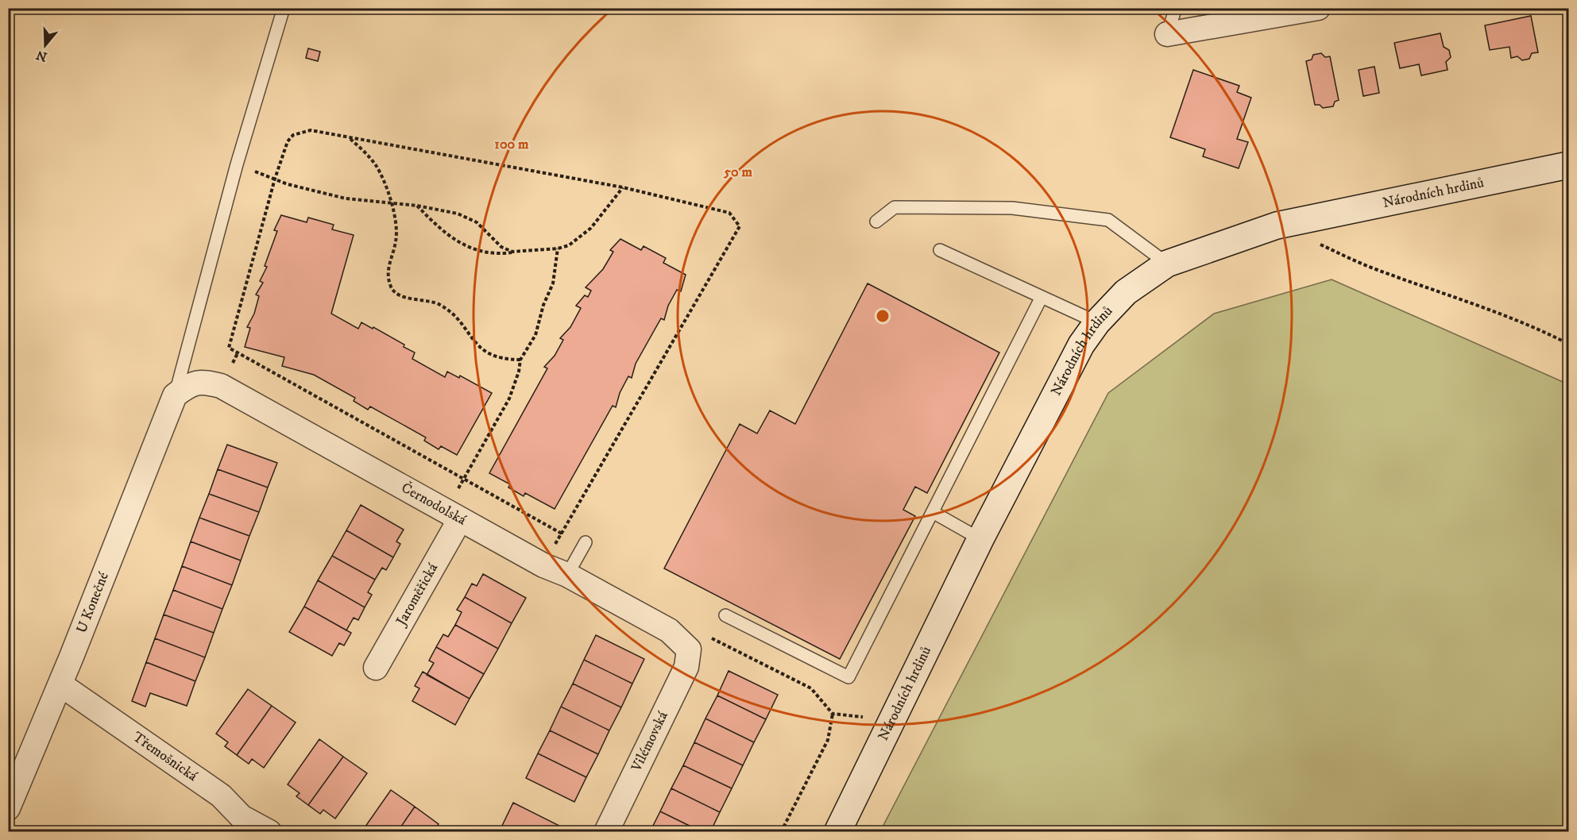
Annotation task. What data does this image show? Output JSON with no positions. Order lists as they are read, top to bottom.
{
  "streets": {
    "street": [
      "Národních hrdinů",
      "Černodolská",
      "Jaroměřická",
      "U Konečné",
      "Vilémovská",
      "Třemošnická"
    ]
  },
  "crossings": [
    ["Černodolská", "Jaroměřická"],
    ["Černodolská", "U Konečné"],
    ["Černodolská", "Vilémovská"],
    ["U Konečné", "Třemošnická"]
  ],
  "north": "bottom",
  "rings": ["100 m", "50 m"]
}
